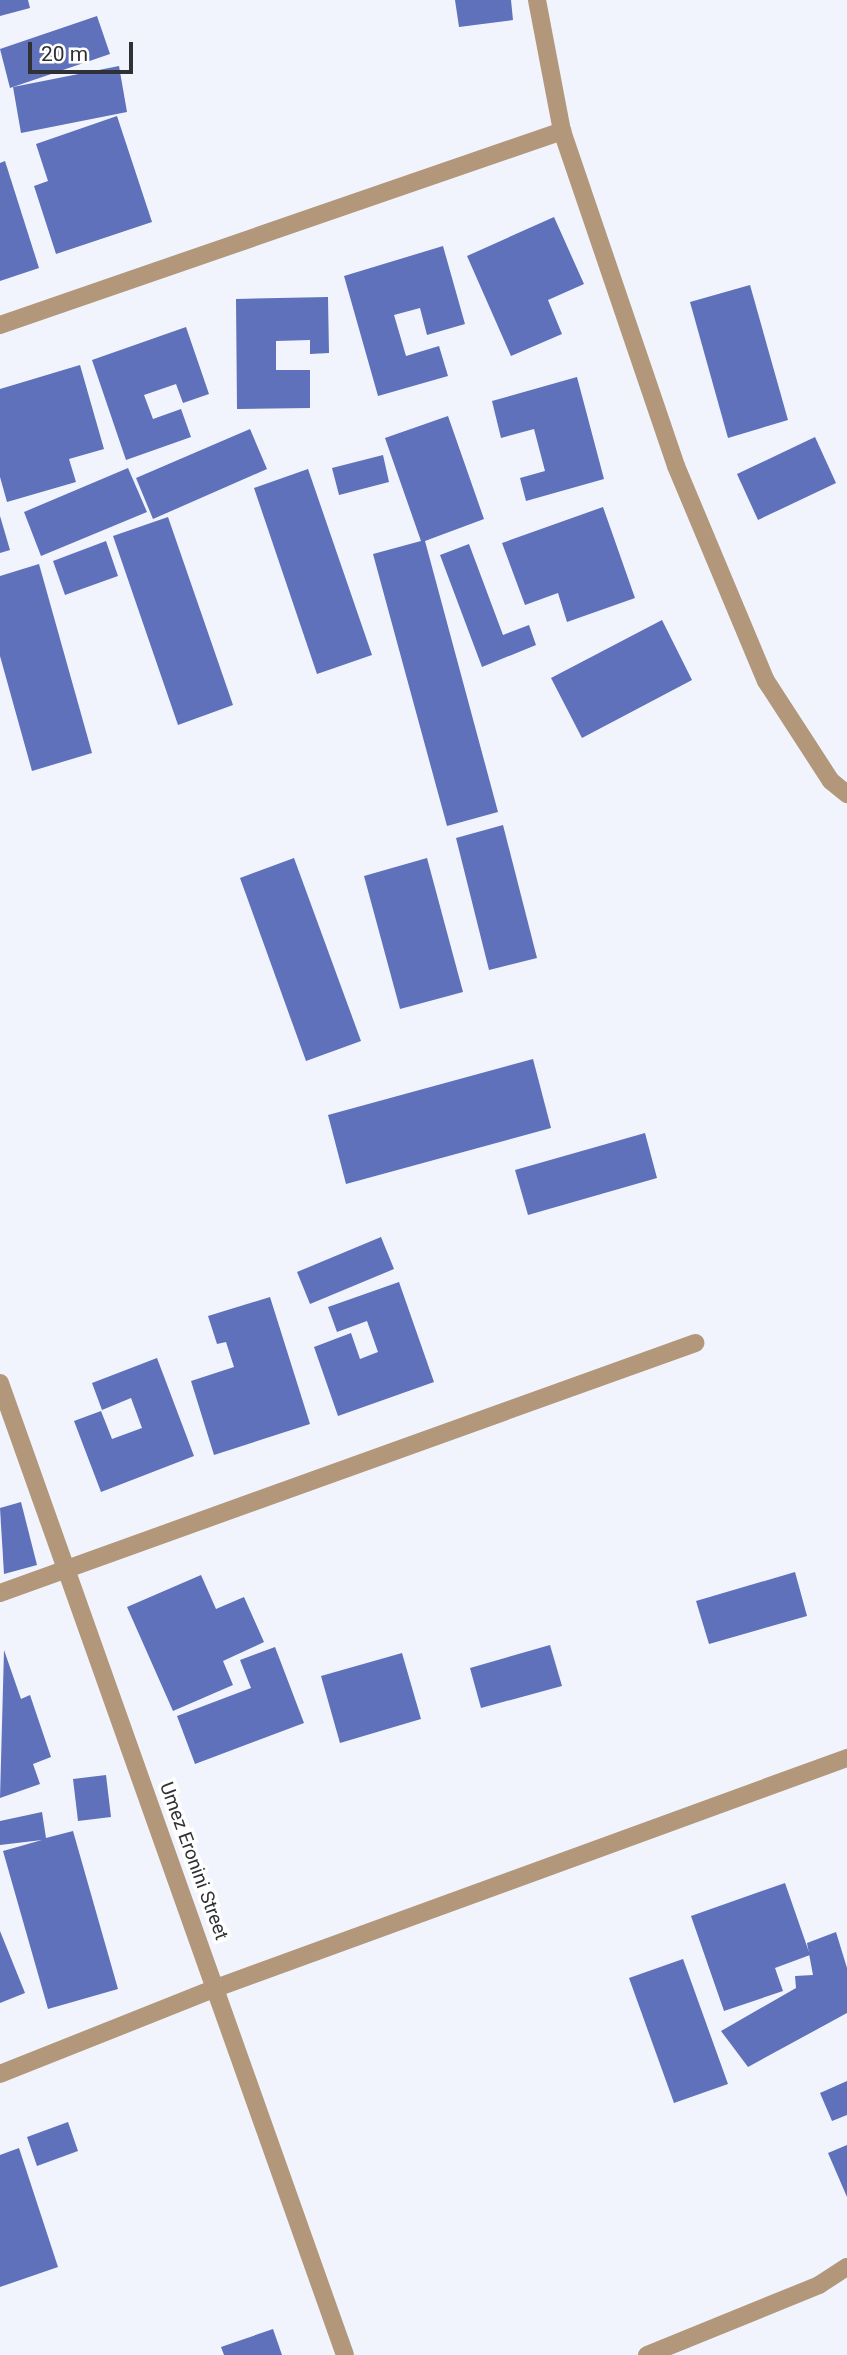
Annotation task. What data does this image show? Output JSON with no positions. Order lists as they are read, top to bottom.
{
  "streets": {
    "street": ["Umez Eronini Street"]
  },
  "scale_bar": "20 m"
}
